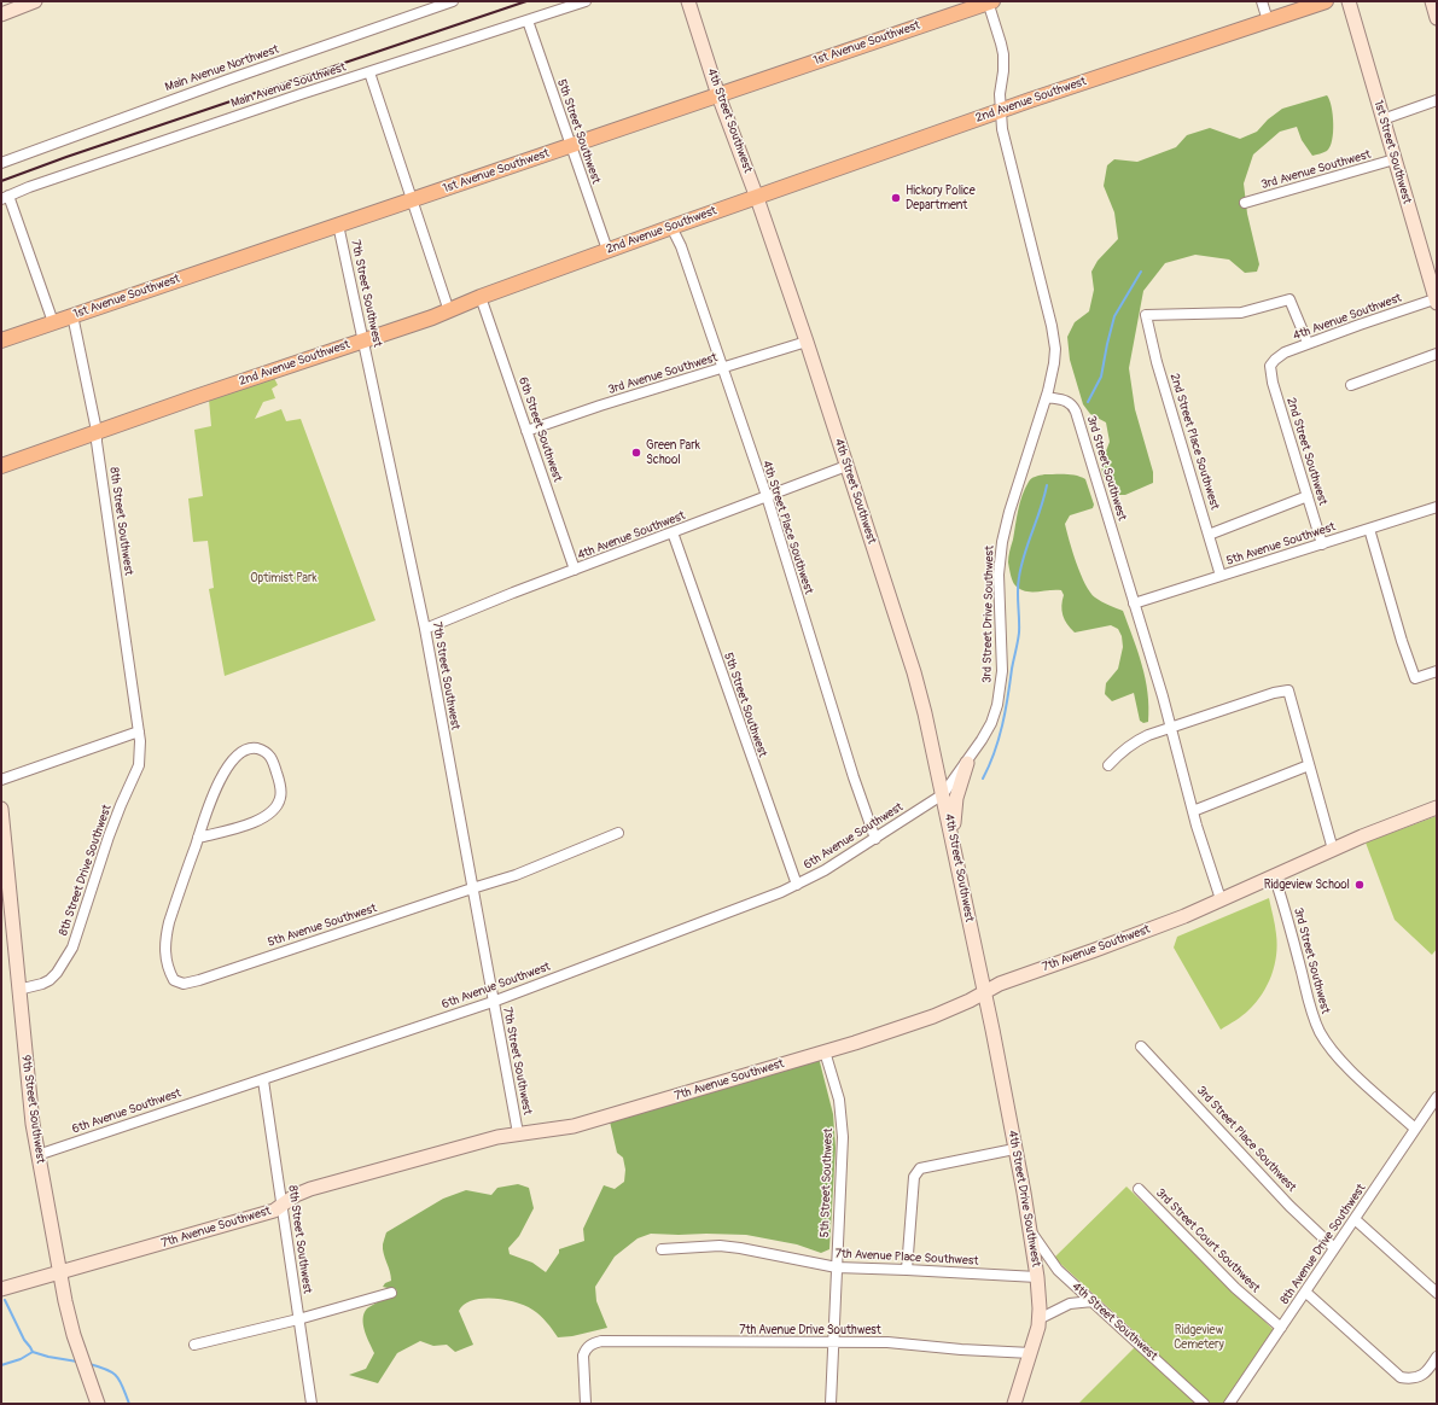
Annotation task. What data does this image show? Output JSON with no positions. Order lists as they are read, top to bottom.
{
  "streets": {
    "main road": ["1st Avenue Southwest", "2nd Avenue Southwest"],
    "street": [
      "Main Avenue Northwest",
      "Main Avenue Southwest",
      "4th Street Southwest",
      "5th Street Southwest",
      "1st Street Southwest",
      "3rd Avenue Southwest",
      "7th Street Southwest",
      "4th Avenue Southwest",
      "6th Street Southwest",
      "2nd Street Place Southwest",
      "2nd Street Southwest",
      "3rd Street Southwest",
      "8th Street Southwest",
      "4th Street Place Southwest",
      "5th Avenue Southwest",
      "3rd Street Drive Southwest",
      "6th Avenue Southwest",
      "8th Street Drive Southwest",
      "7th Avenue Southwest",
      "9th Street Southwest",
      "3rd Street Place Southwest",
      "4th Street Drive Southwest",
      "3rd Street Court Southwest",
      "8th Avenue Drive Southwest",
      "7th Avenue Place Southwest",
      "7th Avenue Drive Southwest"
    ]
  },
  "crossings": [
    ["1st Avenue Southwest", "4th Street Southwest"],
    ["1st Avenue Southwest", "5th Street Southwest"],
    ["1st Avenue Southwest", "7th Street Southwest"],
    ["1st Avenue Southwest", "8th Street Southwest"],
    ["Main Avenue Southwest", "5th Street Southwest"],
    ["2nd Avenue Southwest", "4th Street Southwest"],
    ["2nd Avenue Southwest", "5th Street Southwest"],
    ["2nd Avenue Southwest", "7th Street Southwest"],
    ["2nd Avenue Southwest", "6th Street Southwest"],
    ["2nd Avenue Southwest", "8th Street Southwest"],
    ["2nd Avenue Southwest", "4th Street Place Southwest"],
    ["4th Street Southwest", "3rd Avenue Southwest"],
    ["4th Street Southwest", "4th Avenue Southwest"],
    ["4th Street Southwest", "3rd Street Drive Southwest"],
    ["4th Street Southwest", "6th Avenue Southwest"],
    ["4th Street Southwest", "7th Avenue Southwest"],
    ["4th Street Southwest", "4th Street Drive Southwest"],
    ["5th Street Southwest", "4th Avenue Southwest"],
    ["5th Street Southwest", "6th Avenue Southwest"],
    ["5th Street Southwest", "7th Avenue Southwest"],
    ["5th Street Southwest", "7th Avenue Place Southwest"],
    ["5th Street Southwest", "7th Avenue Drive Southwest"],
    ["1st Street Southwest", "3rd Avenue Southwest"],
    ["1st Street Southwest", "4th Avenue Southwest"],
    ["3rd Avenue Southwest", "6th Street Southwest"],
    ["3rd Avenue Southwest", "4th Street Place Southwest"],
    ["7th Street Southwest", "4th Avenue Southwest"],
    ["7th Street Southwest", "5th Avenue Southwest"],
    ["7th Street Southwest", "6th Avenue Southwest"],
    ["7th Street Southwest", "7th Avenue Southwest"],
    ["4th Avenue Southwest", "6th Street Southwest"],
    ["4th Avenue Southwest", "2nd Street Place Southwest"],
    ["4th Avenue Southwest", "2nd Street Southwest"],
    ["4th Avenue Southwest", "4th Street Place Southwest"],
    ["2nd Street Place Southwest", "5th Avenue Southwest"],
    ["2nd Street Southwest", "5th Avenue Southwest"],
    ["3rd Street Southwest", "5th Avenue Southwest"],
    ["3rd Street Southwest", "3rd Street Drive Southwest"],
    ["3rd Street Southwest", "7th Avenue Southwest"],
    ["3rd Street Southwest", "8th Avenue Drive Southwest"],
    ["8th Street Southwest", "6th Avenue Southwest"],
    ["8th Street Southwest", "8th Street Drive Southwest"],
    ["8th Street Southwest", "7th Avenue Southwest"],
    ["4th Street Place Southwest", "6th Avenue Southwest"],
    ["3rd Street Drive Southwest", "6th Avenue Southwest"],
    ["6th Avenue Southwest", "9th Street Southwest"],
    ["8th Street Drive Southwest", "9th Street Southwest"],
    ["7th Avenue Southwest", "9th Street Southwest"],
    ["7th Avenue Southwest", "4th Street Drive Southwest"],
    ["3rd Street Place Southwest", "8th Avenue Drive Southwest"],
    ["4th Street Drive Southwest", "7th Avenue Place Southwest"],
    ["4th Street Drive Southwest", "7th Avenue Drive Southwest"],
    ["3rd Street Court Southwest", "8th Avenue Drive Southwest"]
  ],
  "parks": ["Optimist Park", "Ridgeview Cemetery"],
  "places": ["Hickory Police Department", "Green Park School", "Ridgeview School"]
}
